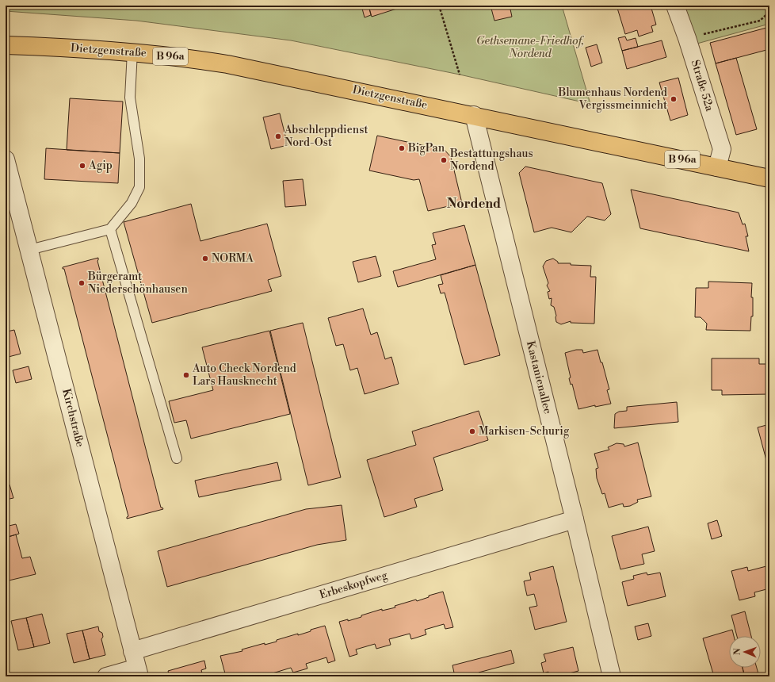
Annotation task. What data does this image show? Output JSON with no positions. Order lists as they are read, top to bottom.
{
  "streets": {
    "main road": ["Dietzgenstraße", "B 96a"],
    "street": [
      "Straße 52a",
      "Kastanienallee",
      "Kirchstraße",
      "Erbeskopfweg"
    ]
  },
  "crossings": [
    ["Dietzgenstraße", "Straße 52a"],
    ["Dietzgenstraße", "Kastanienallee"],
    ["Kastanienallee", "Erbeskopfweg"],
    ["Kirchstraße", "Erbeskopfweg"]
  ],
  "districts": ["Nordend"],
  "parks": ["Gethsemane-Friedhof, Nordend"],
  "places": [
    "Blumenhaus Nordend Vergissmeinnicht",
    "Abschleppdienst Nord-Ost",
    "BigPan",
    "Bestattungshaus Nordend",
    "Agip",
    "NORMA",
    "Bürgeramt Niederschönhausen",
    "Auto Check Nordend Lars Hausknecht",
    "Markisen-Schurig"
  ],
  "north": "left"
}
